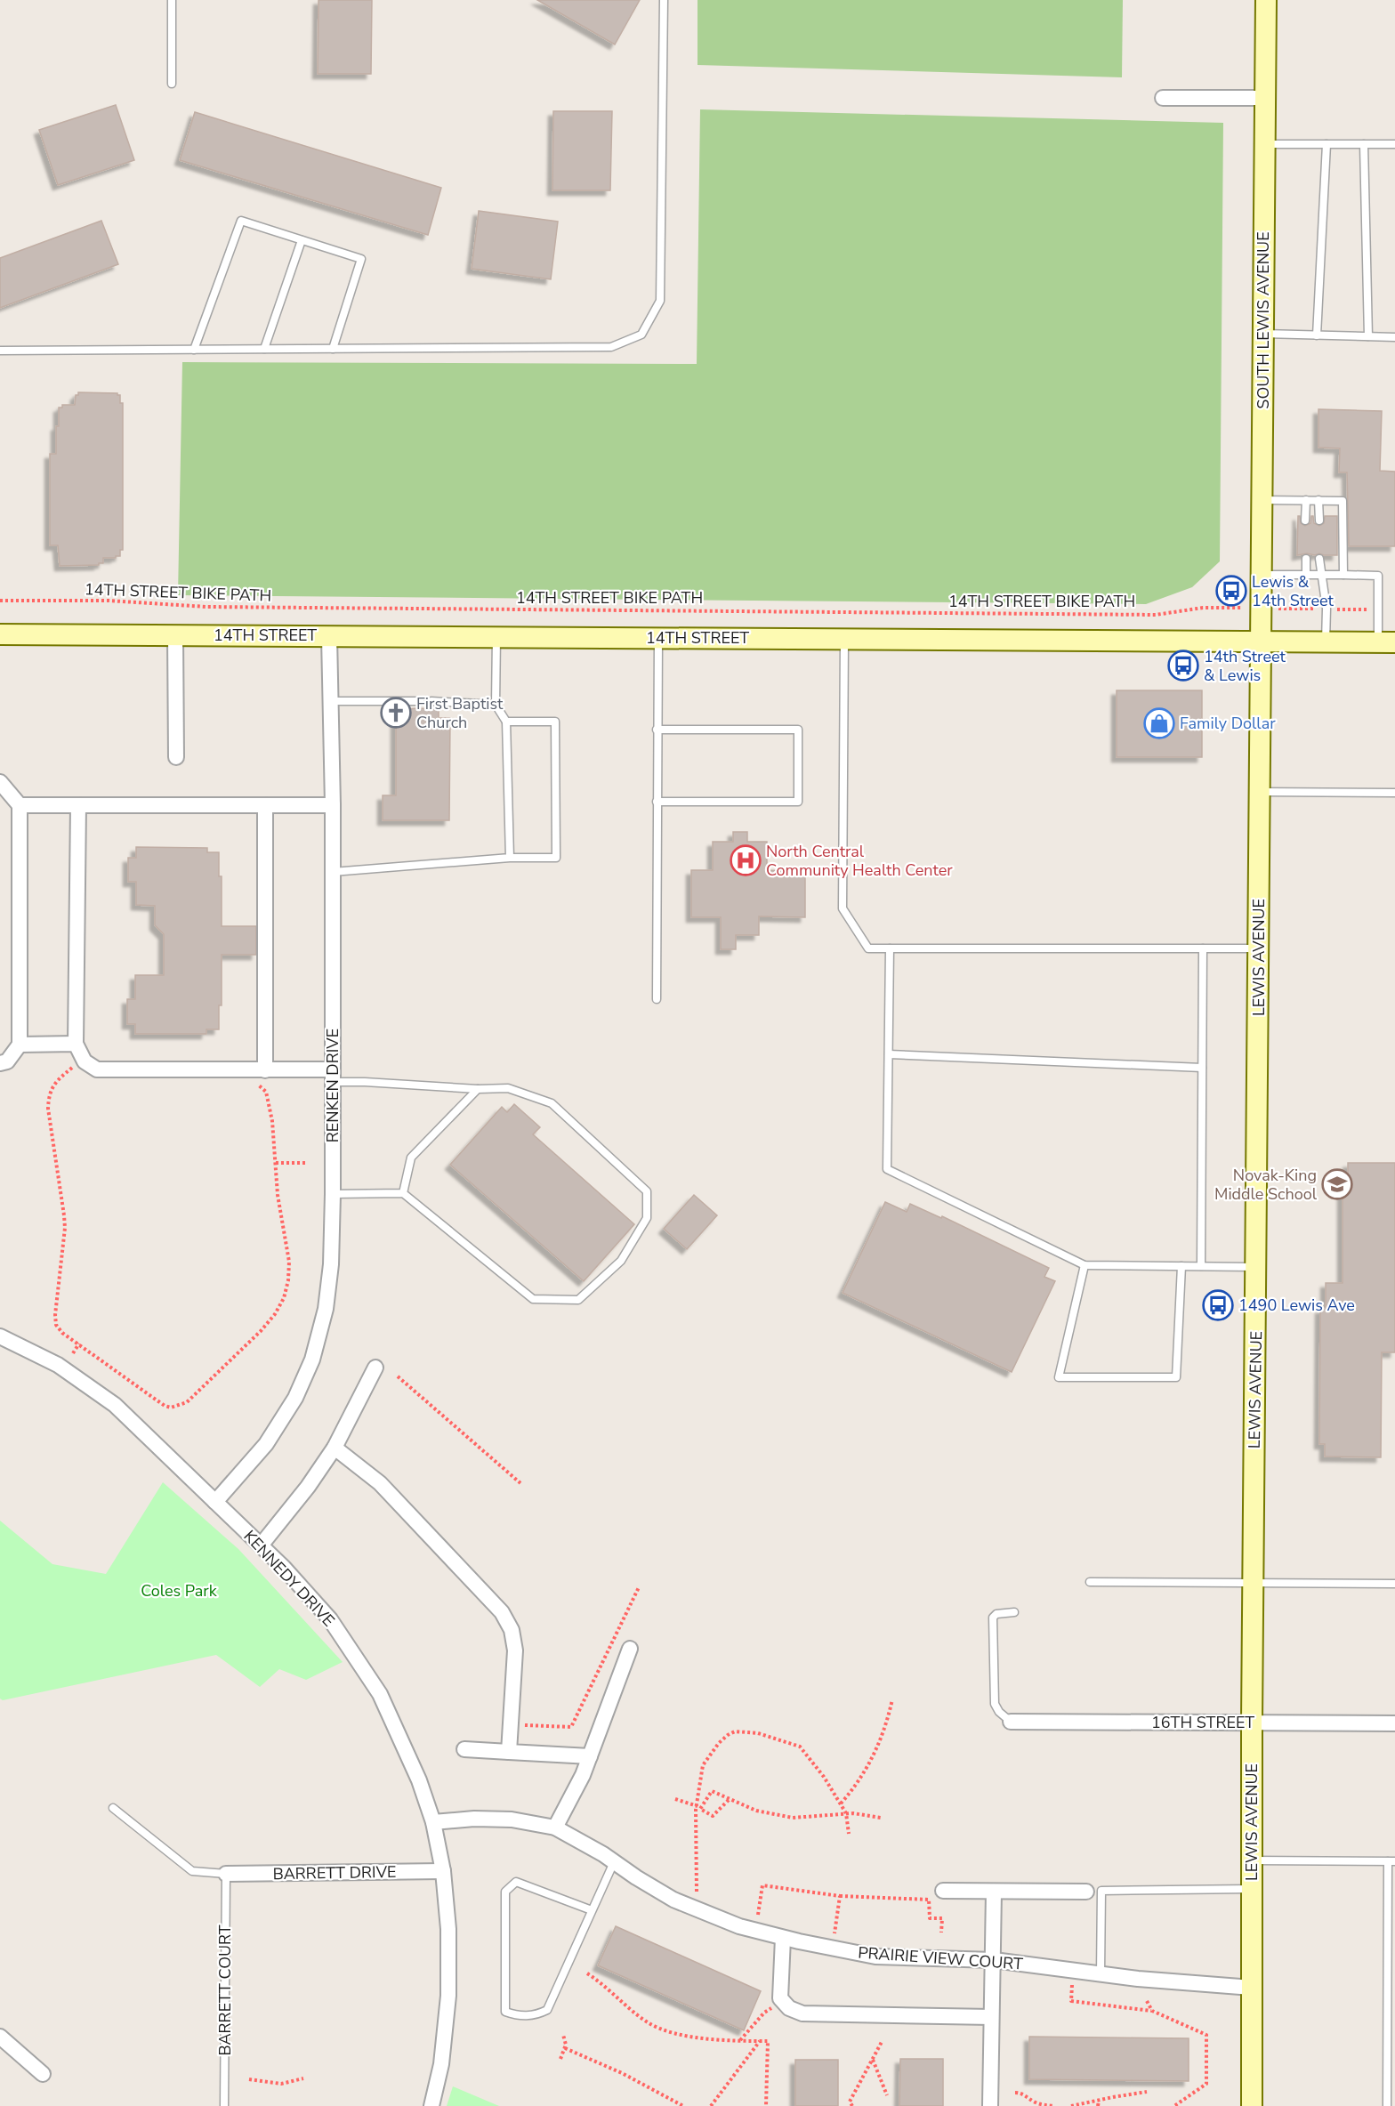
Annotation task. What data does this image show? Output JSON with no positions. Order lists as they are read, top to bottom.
{
  "streets": {
    "main road": ["SOUTH LEWIS AVENUE", "14TH STREET", "LEWIS AVENUE"],
    "street": [
      "RENKEN DRIVE",
      "KENNEDY DRIVE",
      "16TH STREET",
      "BARRETT DRIVE",
      "PRAIRIE VIEW COURT"
    ],
    "lane": ["BARRETT COURT"],
    "path": ["14TH STREET BIKE PATH"]
  },
  "crossings": [
    ["SOUTH LEWIS AVENUE", "14TH STREET"],
    ["SOUTH LEWIS AVENUE", "LEWIS AVENUE"],
    ["14TH STREET", "LEWIS AVENUE"],
    ["14TH STREET", "RENKEN DRIVE"],
    ["LEWIS AVENUE", "16TH STREET"],
    ["LEWIS AVENUE", "PRAIRIE VIEW COURT"],
    ["RENKEN DRIVE", "KENNEDY DRIVE"],
    ["KENNEDY DRIVE", "BARRETT DRIVE"],
    ["KENNEDY DRIVE", "PRAIRIE VIEW COURT"],
    ["BARRETT DRIVE", "BARRETT COURT"]
  ],
  "parks": ["Coles Park"],
  "places": {
    "bus stop": ["Lewis & 14th Street", "14th Street & Lewis", "1490 Lewis Ave"],
    "church": ["First Baptist Church"],
    "shop": ["Family Dollar"],
    "hospital": ["North Central Community Health Center"],
    "school or university": ["Novak-King Middle School"]
  }
}
